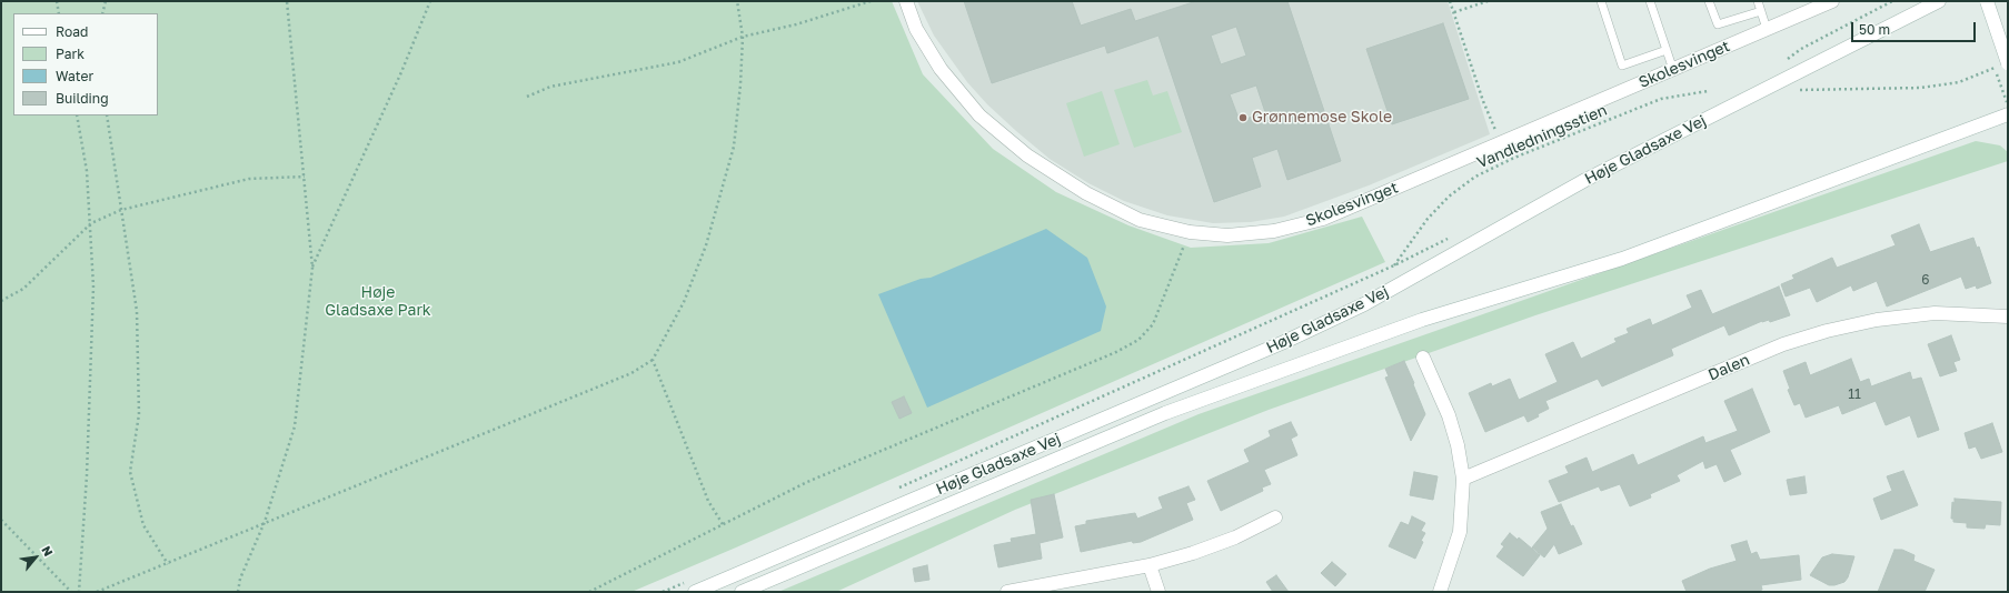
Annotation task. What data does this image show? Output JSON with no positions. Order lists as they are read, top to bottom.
{
  "streets": {
    "street": ["Skolesvinget", "Høje Gladsaxe Vej", "Dalen"],
    "path": ["Vandledningsstien"]
  },
  "parks": ["Høje Gladsaxe Park"],
  "places": ["Grønnemose Skole"],
  "house_numbers": ["6", "11"],
  "legend": [
    "Road",
    "Park",
    "Water",
    "Building"
  ],
  "scale_bar": "50 m",
  "north": "top right"
}
